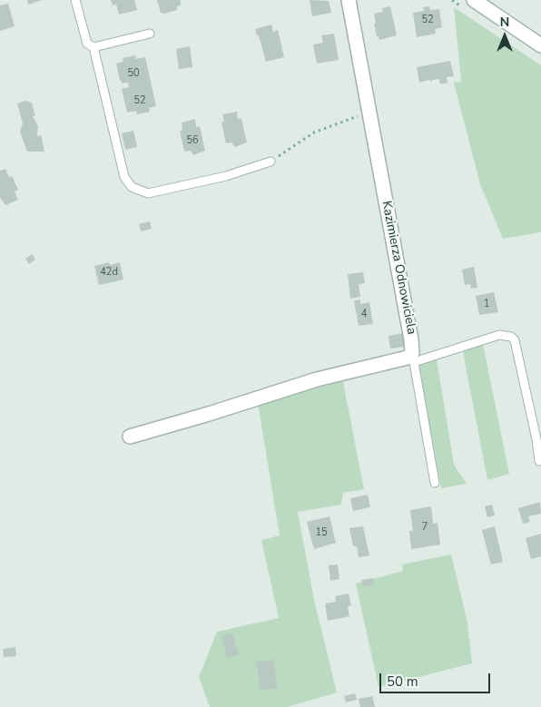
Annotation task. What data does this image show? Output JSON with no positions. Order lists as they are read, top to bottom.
{
  "streets": {
    "street": ["Kazimierza Odnowiciela"]
  },
  "house_numbers": [
    "52",
    "50",
    "52",
    "56",
    "42d",
    "1",
    "4",
    "7",
    "15"
  ],
  "scale_bar": "50 m",
  "north": "top"
}
